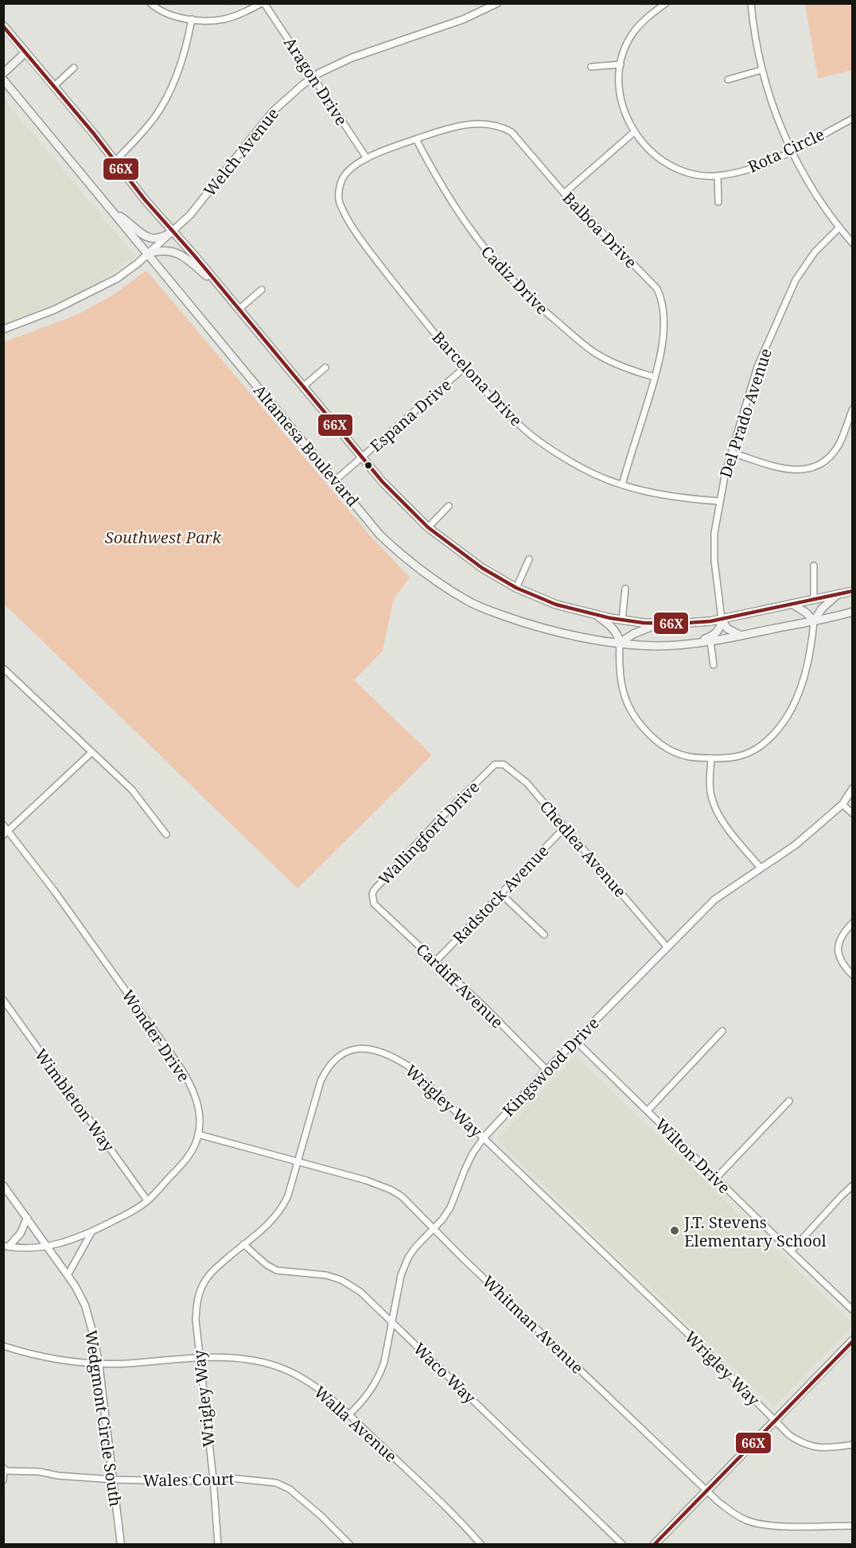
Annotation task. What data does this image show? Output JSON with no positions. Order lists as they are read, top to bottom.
{
  "streets": {
    "main road": ["Altamesa Boulevard"],
    "street": [
      "Aragon Drive",
      "Rota Circle",
      "Welch Avenue",
      "Balboa Drive",
      "Cadiz Drive",
      "Barcelona Drive",
      "Del Prado Avenue",
      "Espana Drive",
      "Wallingford Drive",
      "Chedlea Avenue",
      "Radstock Avenue",
      "Cardiff Avenue",
      "Wonder Drive",
      "Kingswood Drive",
      "Wimbleton Way",
      "Wrigley Way",
      "Wilton Drive",
      "Whitman Avenue",
      "Waco Way",
      "Wedgmont Circle South",
      "Walla Avenue",
      "Wales Court"
    ]
  },
  "crossings": [
    ["Aragon Drive", "Welch Avenue"],
    ["Aragon Drive", "Balboa Drive"],
    ["Aragon Drive", "Barcelona Drive"],
    ["Welch Avenue", "Altamesa Boulevard"],
    ["Balboa Drive", "Cadiz Drive"],
    ["Balboa Drive", "Barcelona Drive"],
    ["Barcelona Drive", "Del Prado Avenue"],
    ["Barcelona Drive", "Espana Drive"],
    ["Espana Drive", "Altamesa Boulevard"],
    ["Wallingford Drive", "Chedlea Avenue"],
    ["Wallingford Drive", "Cardiff Avenue"],
    ["Chedlea Avenue", "Radstock Avenue"],
    ["Chedlea Avenue", "Kingswood Drive"],
    ["Radstock Avenue", "Cardiff Avenue"],
    ["Cardiff Avenue", "Kingswood Drive"],
    ["Wonder Drive", "Wimbleton Way"],
    ["Wonder Drive", "Whitman Avenue"],
    ["Wonder Drive", "Wedgmont Circle South"],
    ["Kingswood Drive", "Wrigley Way"],
    ["Kingswood Drive", "Wilton Drive"],
    ["Kingswood Drive", "Whitman Avenue"],
    ["Kingswood Drive", "Waco Way"],
    ["Kingswood Drive", "Walla Avenue"],
    ["Wrigley Way", "Whitman Avenue"],
    ["Wrigley Way", "Waco Way"],
    ["Wrigley Way", "Walla Avenue"],
    ["Wrigley Way", "Wales Court"],
    ["Wedgmont Circle South", "Walla Avenue"],
    ["Wedgmont Circle South", "Wales Court"]
  ],
  "parks": ["Southwest Park"],
  "places": ["J.T. Stevens Elementary School"],
  "lines": ["transit line 66X"]
}
